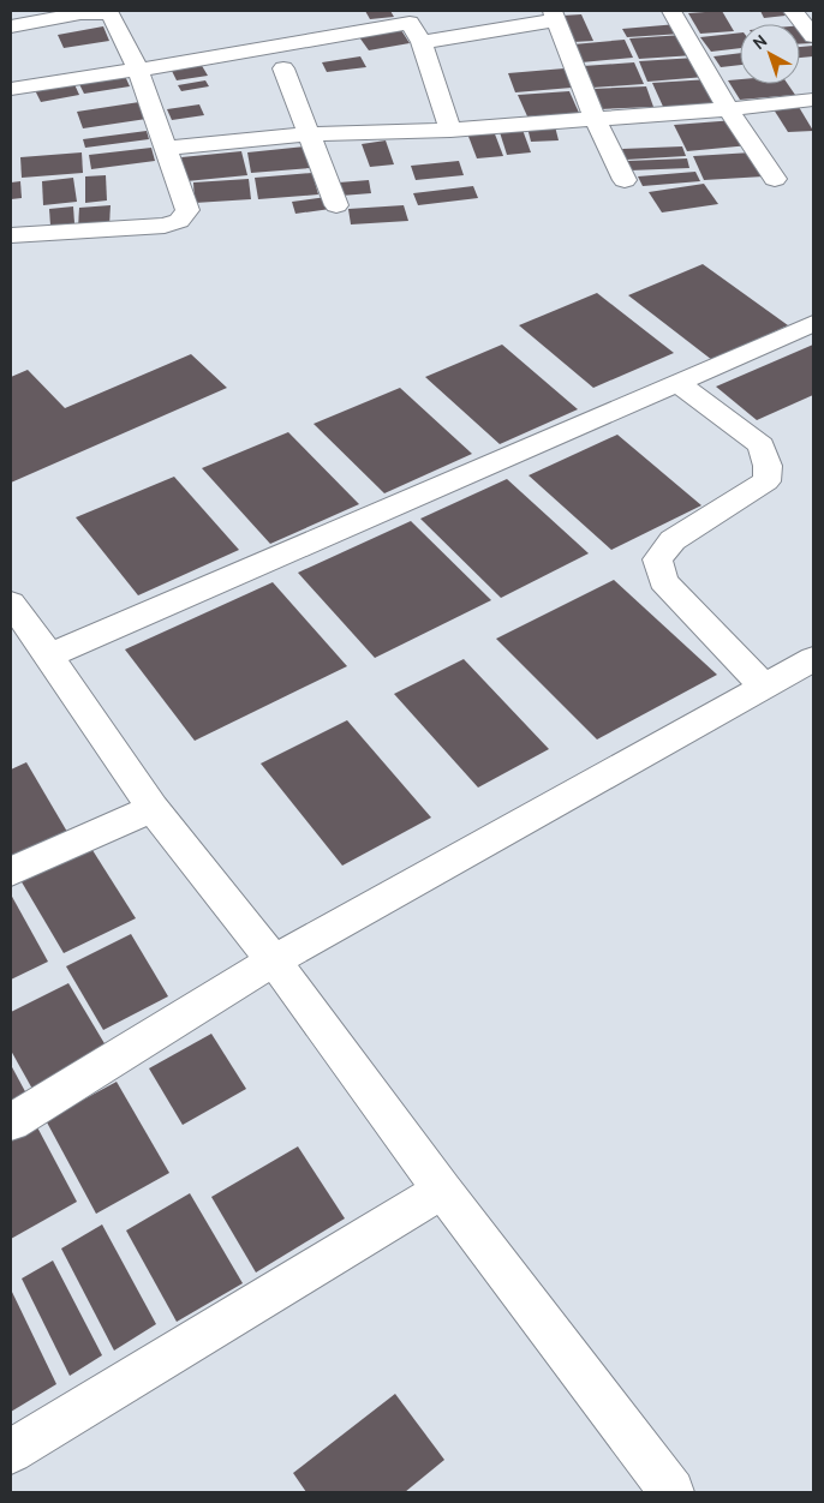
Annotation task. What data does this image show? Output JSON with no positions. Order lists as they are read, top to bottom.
{
  "north": "top left"
}
